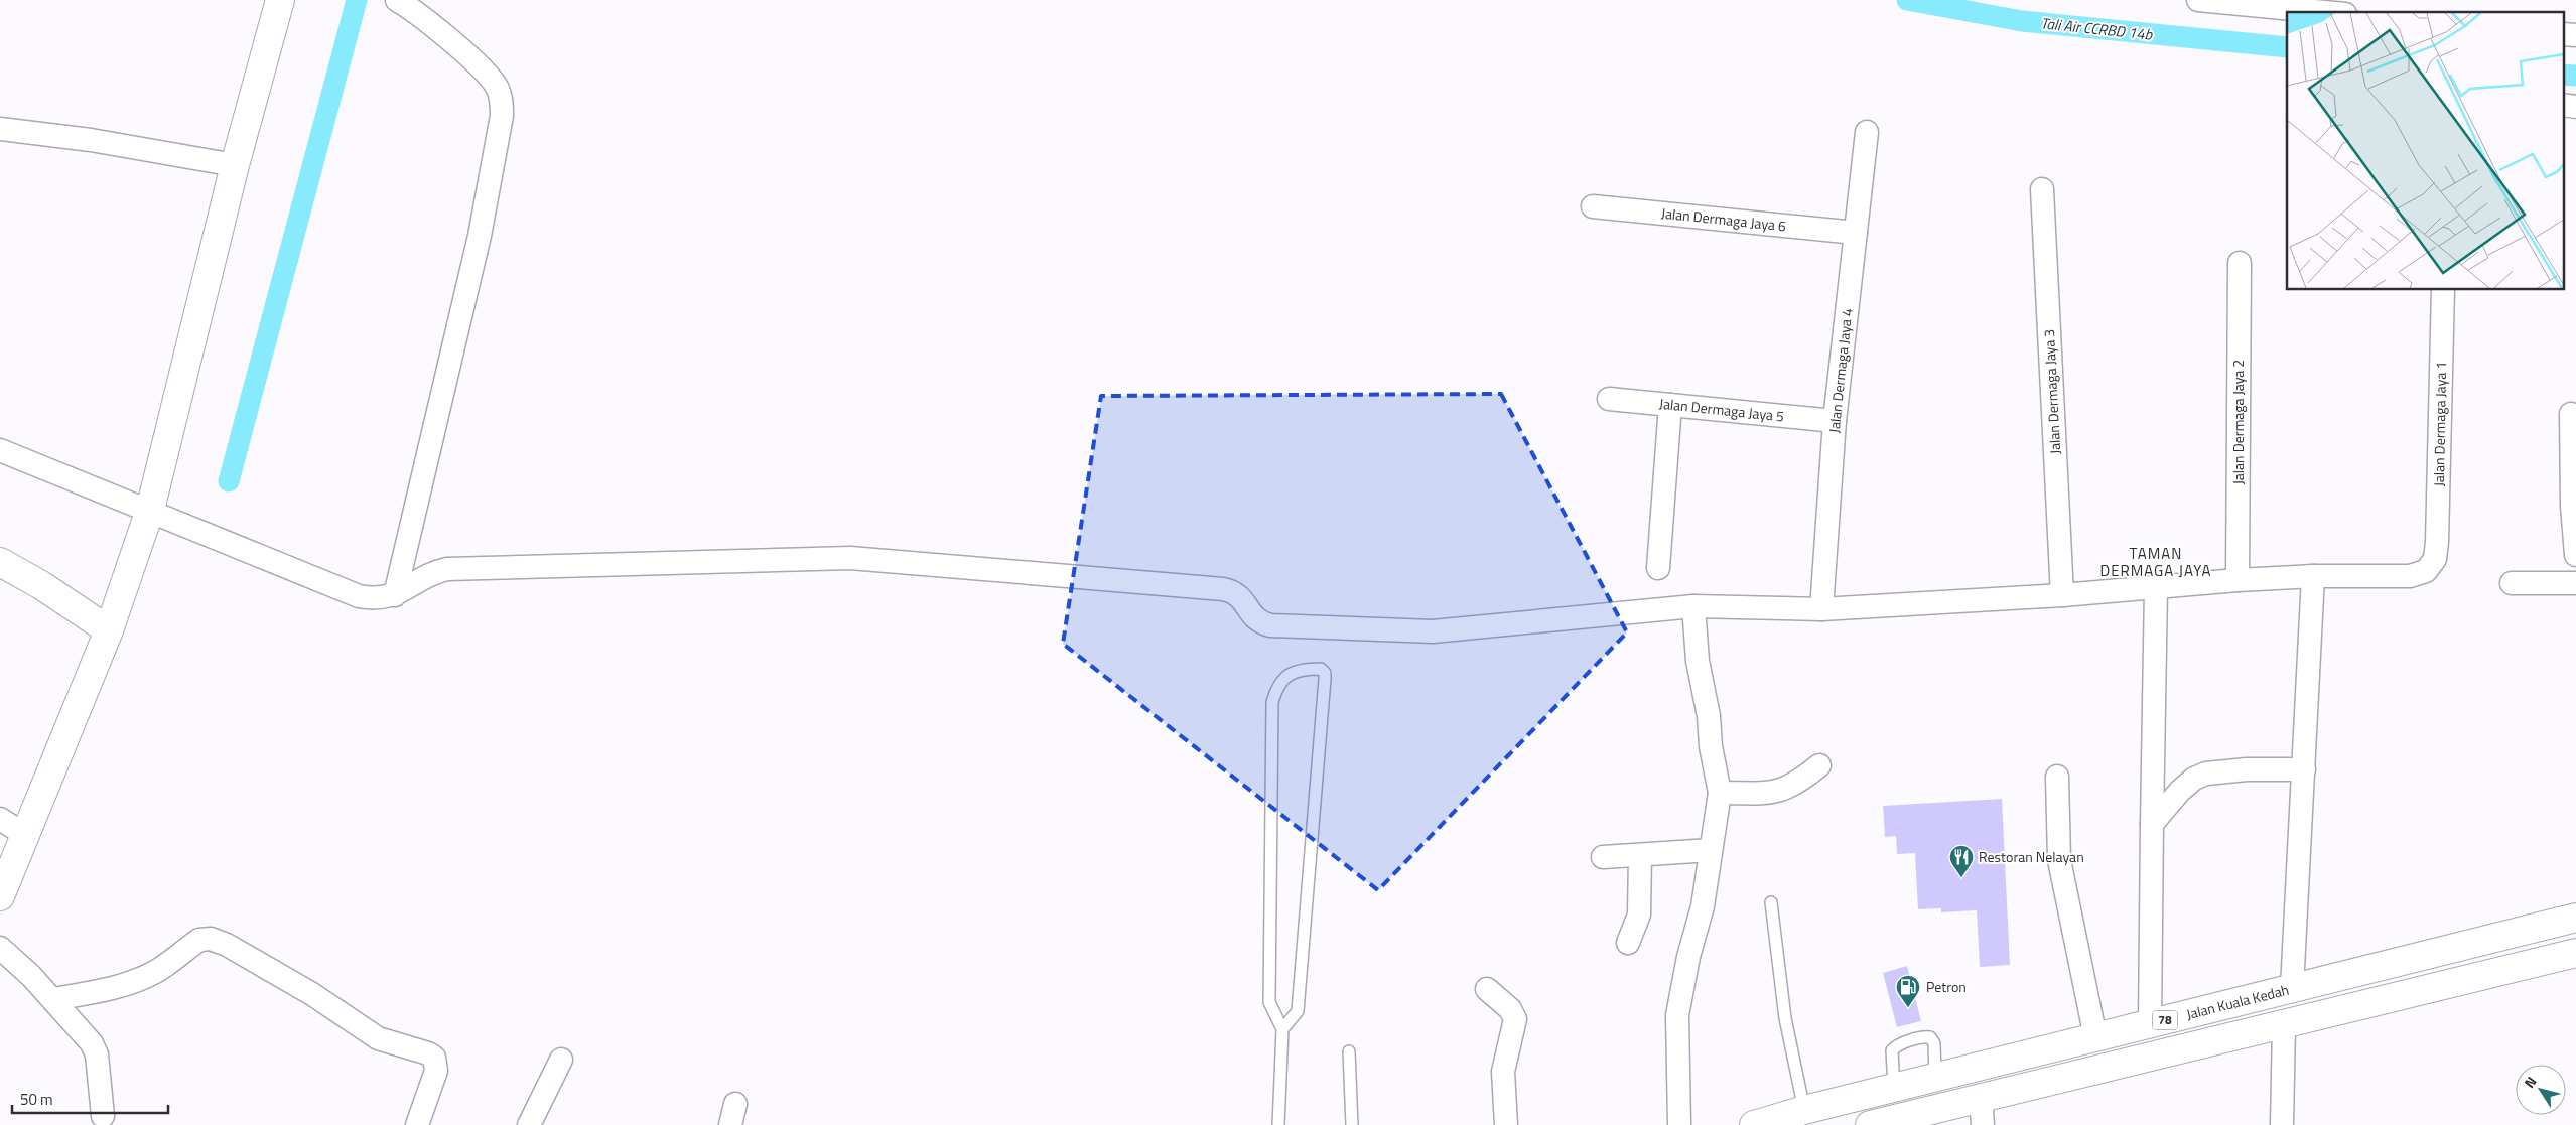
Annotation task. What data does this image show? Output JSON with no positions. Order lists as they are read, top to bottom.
{
  "streets": {
    "main road": ["Jalan Kuala Kedah", "78"],
    "street": [
      "Jalan Dermaga Jaya 6",
      "Jalan Dermaga Jaya 4",
      "Jalan Dermaga Jaya 3",
      "Jalan Dermaga Jaya 5",
      "Jalan Dermaga Jaya 2",
      "Jalan Dermaga Jaya 1"
    ]
  },
  "crossings": [
    ["Jalan Dermaga Jaya 6", "Jalan Dermaga Jaya 4"],
    ["Jalan Dermaga Jaya 4", "Jalan Dermaga Jaya 5"]
  ],
  "districts": ["TAMAN DERMAGA JAYA"],
  "water": ["Tali Air CCRBD 14b"],
  "places": {
    "restaurant": ["Restoran Nelayan"],
    "fuel station": ["Petron"]
  },
  "scale_bar": "50 m",
  "north": "top left"
}
